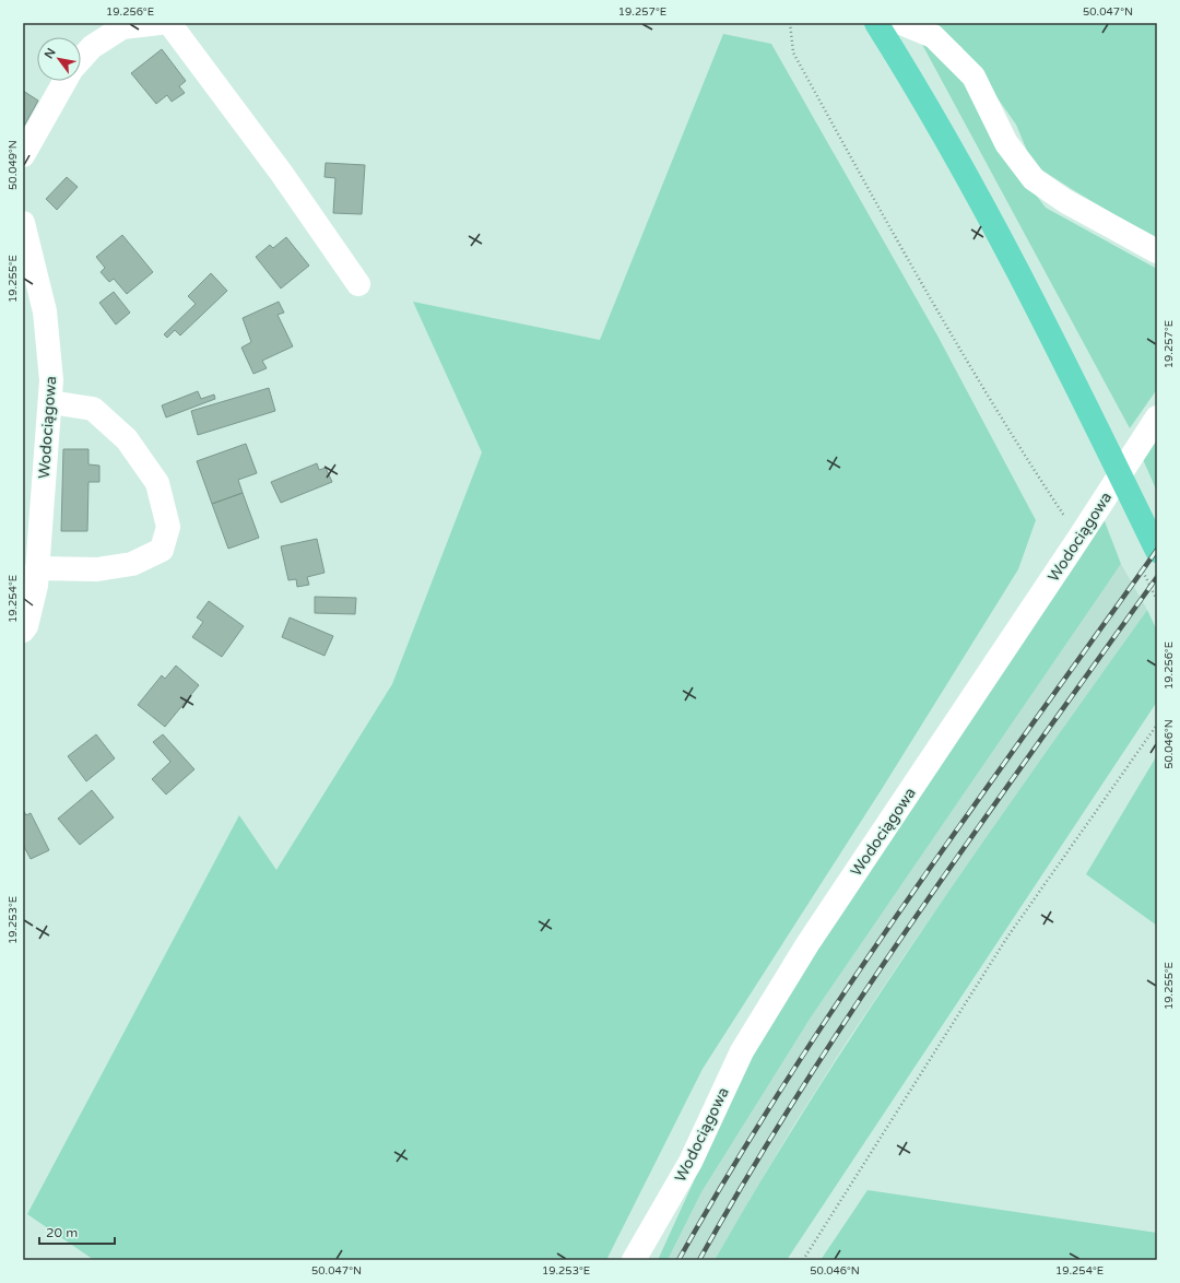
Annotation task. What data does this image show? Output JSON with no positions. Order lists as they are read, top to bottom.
{
  "streets": {
    "street": ["Wodociągowa"]
  },
  "scale_bar": "20 m",
  "north": "top left",
  "coordinates": [
    "19.256°E",
    "19.257°E",
    "50.047°N",
    "50.049°N",
    "19.255°E",
    "19.254°E",
    "50.046°N",
    "19.253°E"
  ]
}
